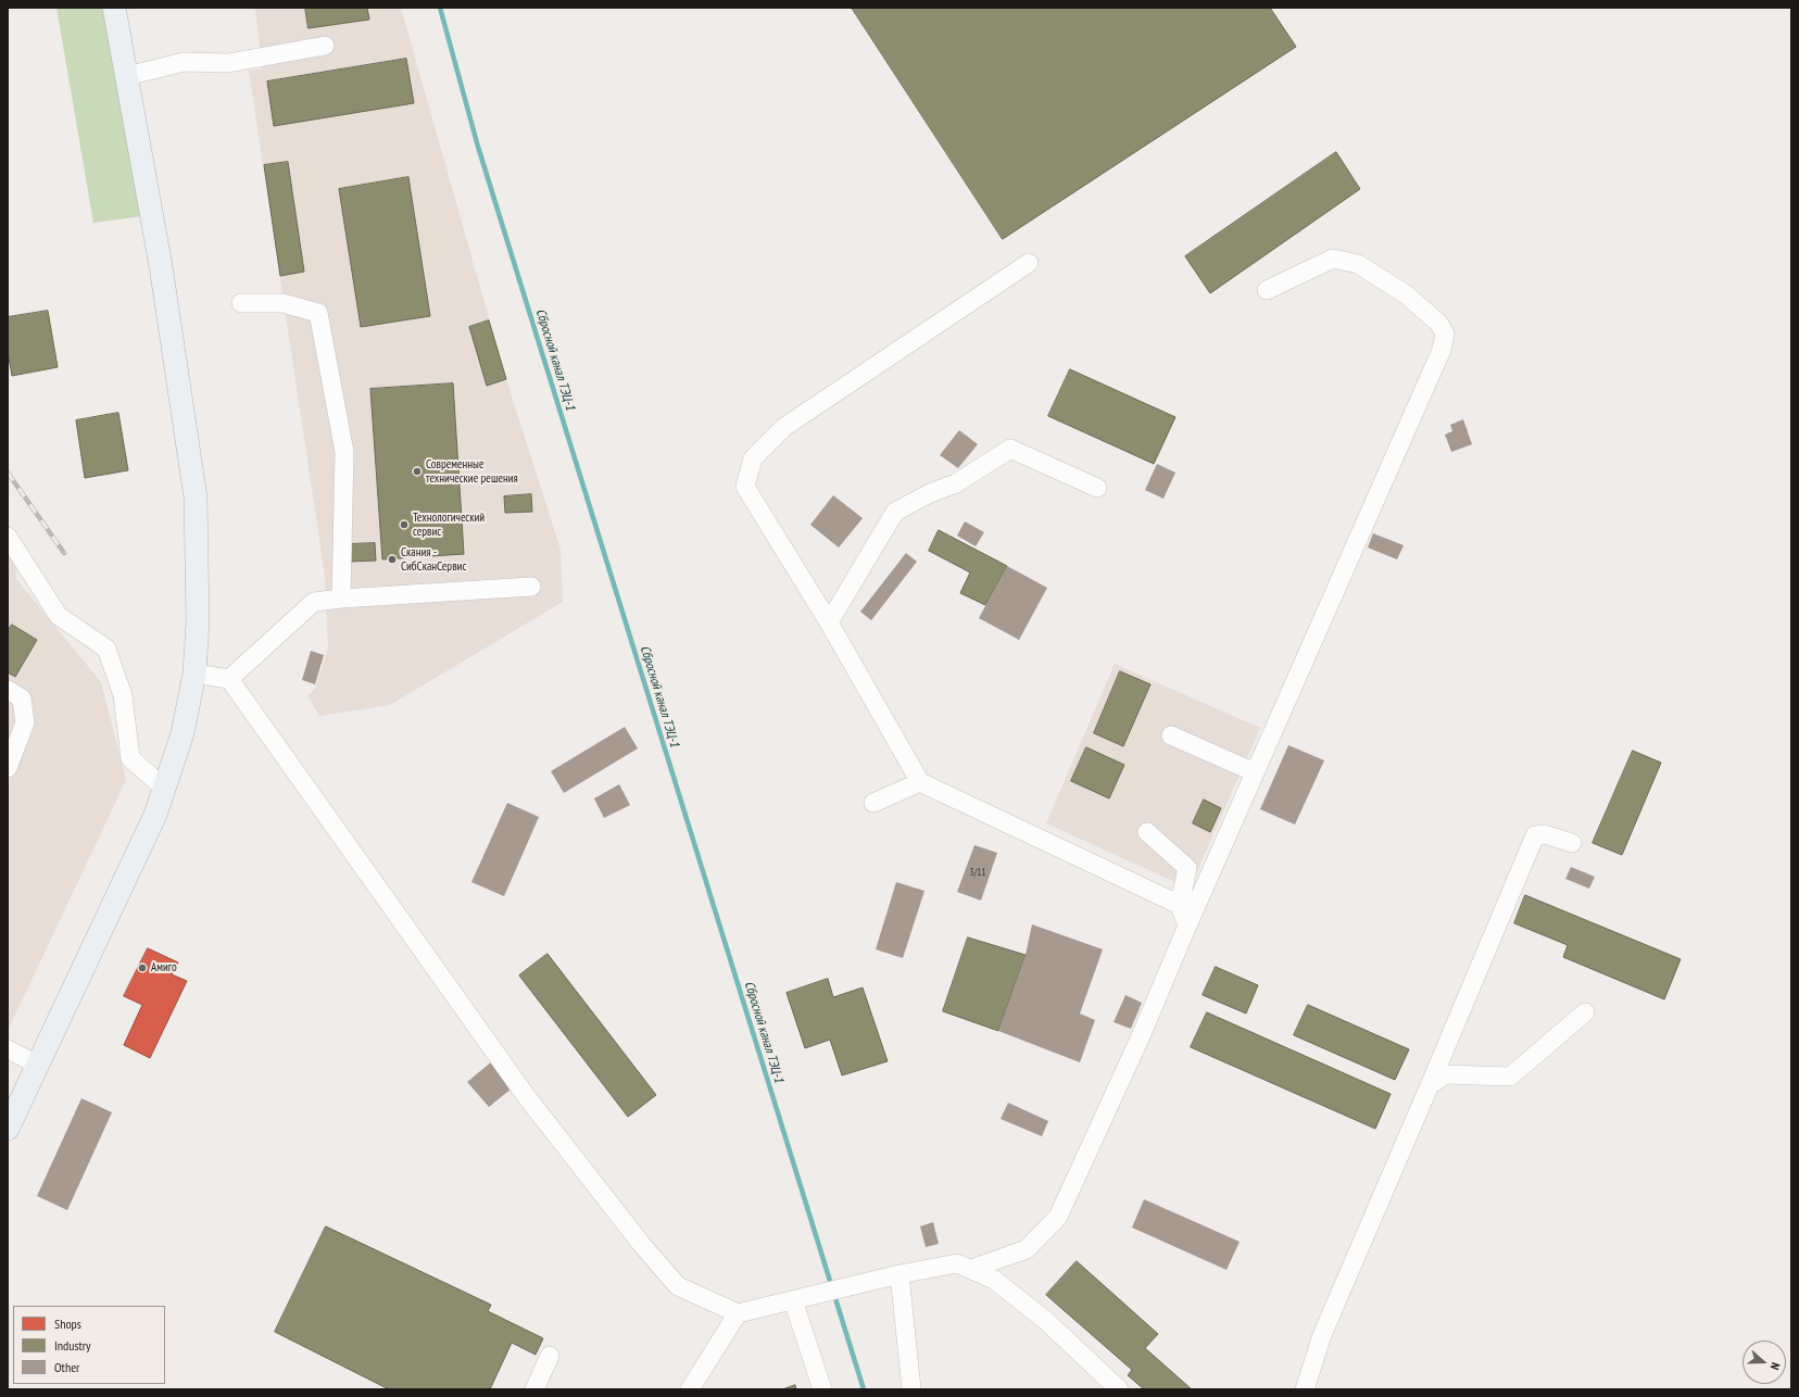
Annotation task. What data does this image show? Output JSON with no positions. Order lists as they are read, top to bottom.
{
  "water": ["Сбросной канал ТЭЦ-1"],
  "places": [
    "Современные технические решения",
    "Технологический сервис",
    "Скания - СибСканСервис",
    "Амиго"
  ],
  "house_numbers": ["3/11"],
  "legend": ["Shops", "Industry", "Other"],
  "north": "right"
}
